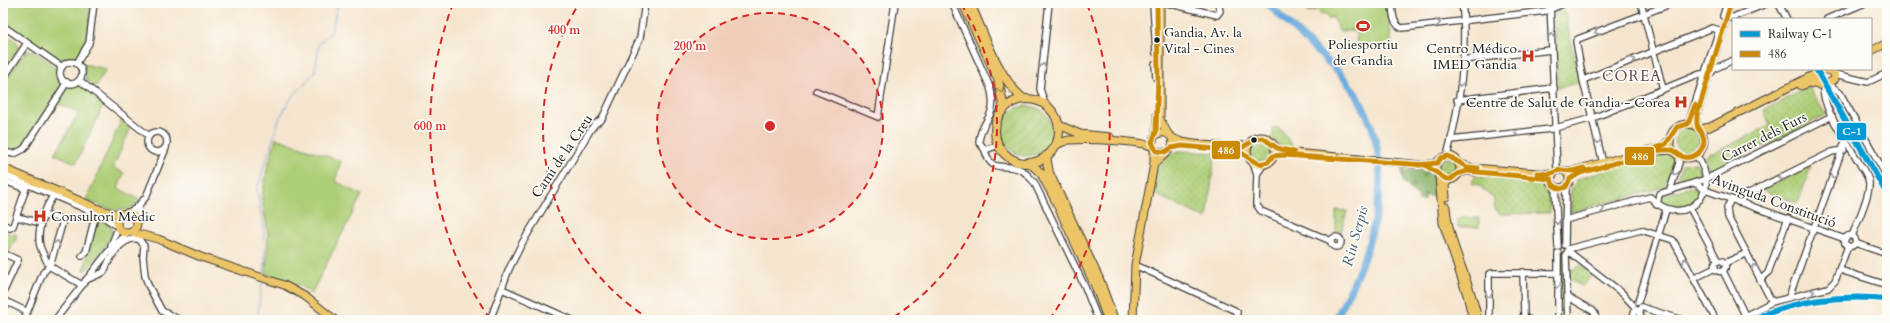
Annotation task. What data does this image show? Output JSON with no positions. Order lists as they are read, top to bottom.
{
  "streets": {
    "street": ["Carrer dels Furs", "Camí de la Creu", "Avinguda Constitució"]
  },
  "crossings": [
    ["Carrer dels Furs", "Avinguda Constitució"]
  ],
  "districts": ["COREA"],
  "water": ["Riu Serpis"],
  "places": {
    "sports": ["Poliesportiu de Gandia"],
    "other": ["Gandia, Av. la Vital - Cines"],
    "hospital": ["Centro Médico IMED Gandia", "Centre de Salut de Gandia - Corea", "Consultori Mèdic"]
  },
  "lines": ["transit line 486", "rail line C-1"],
  "legend": ["Railway C-1", "486"],
  "rings": ["400 m", "200 m", "600 m"]
}
